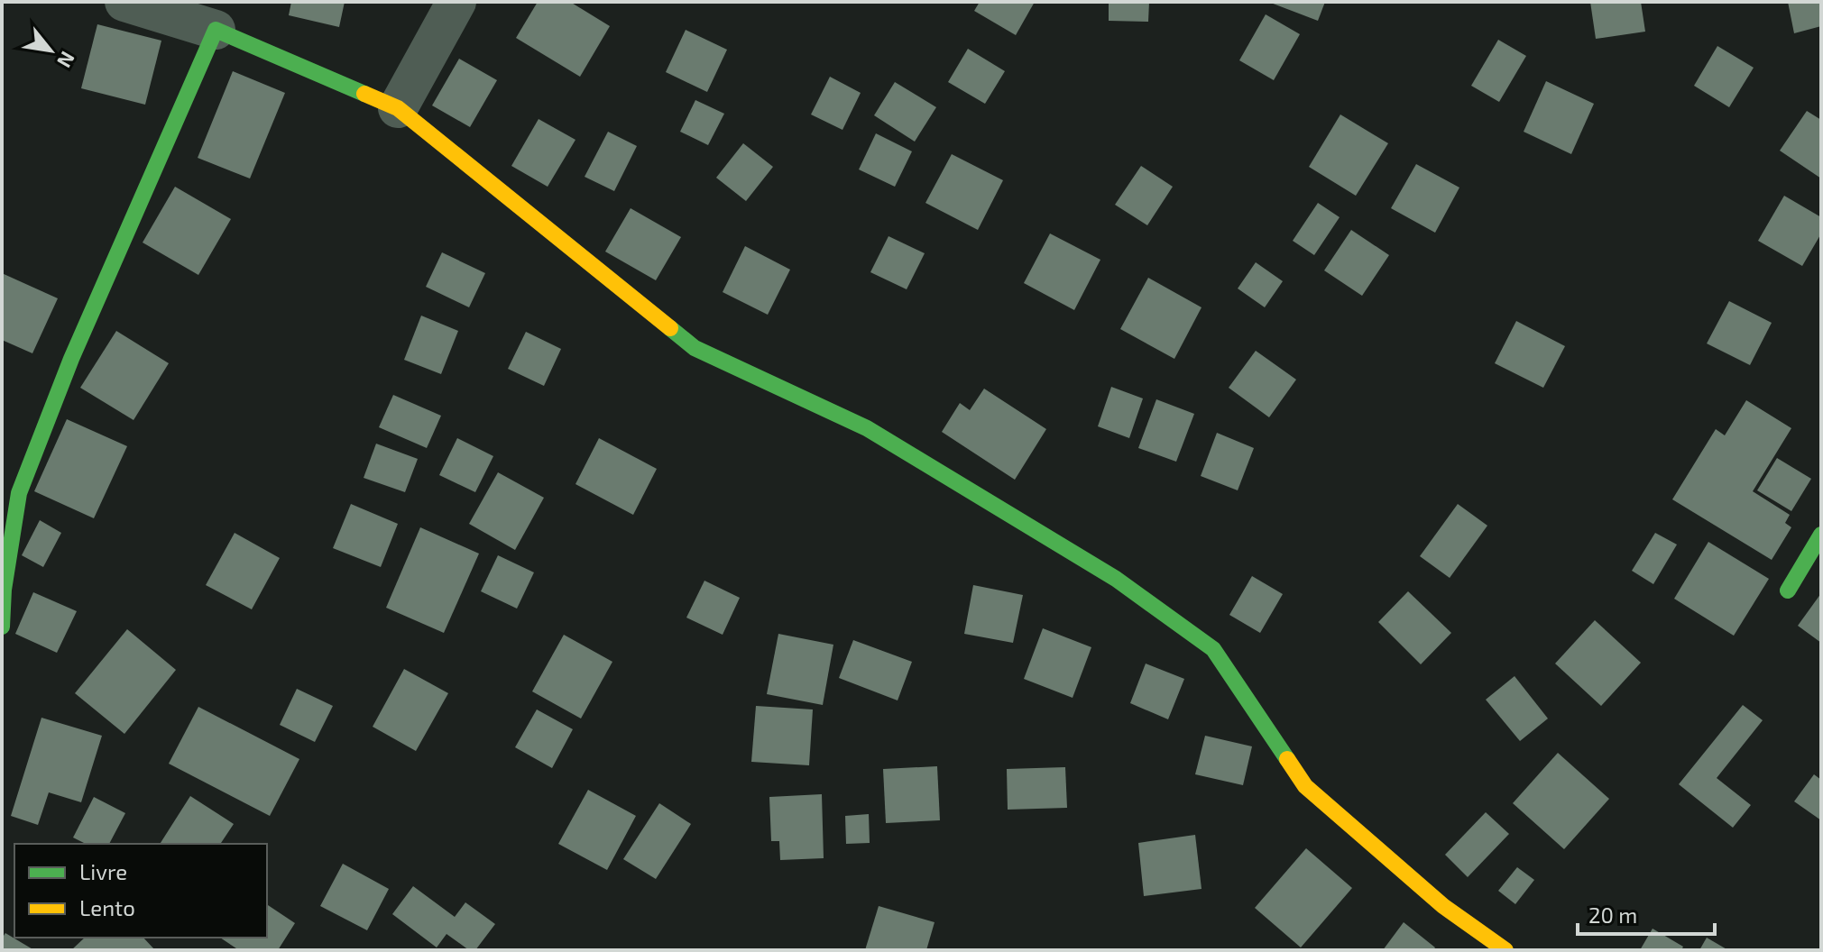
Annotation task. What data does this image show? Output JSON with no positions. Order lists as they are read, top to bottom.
{
  "legend": ["Livre", "Lento"],
  "scale_bar": "20 m",
  "north": "bottom right"
}
